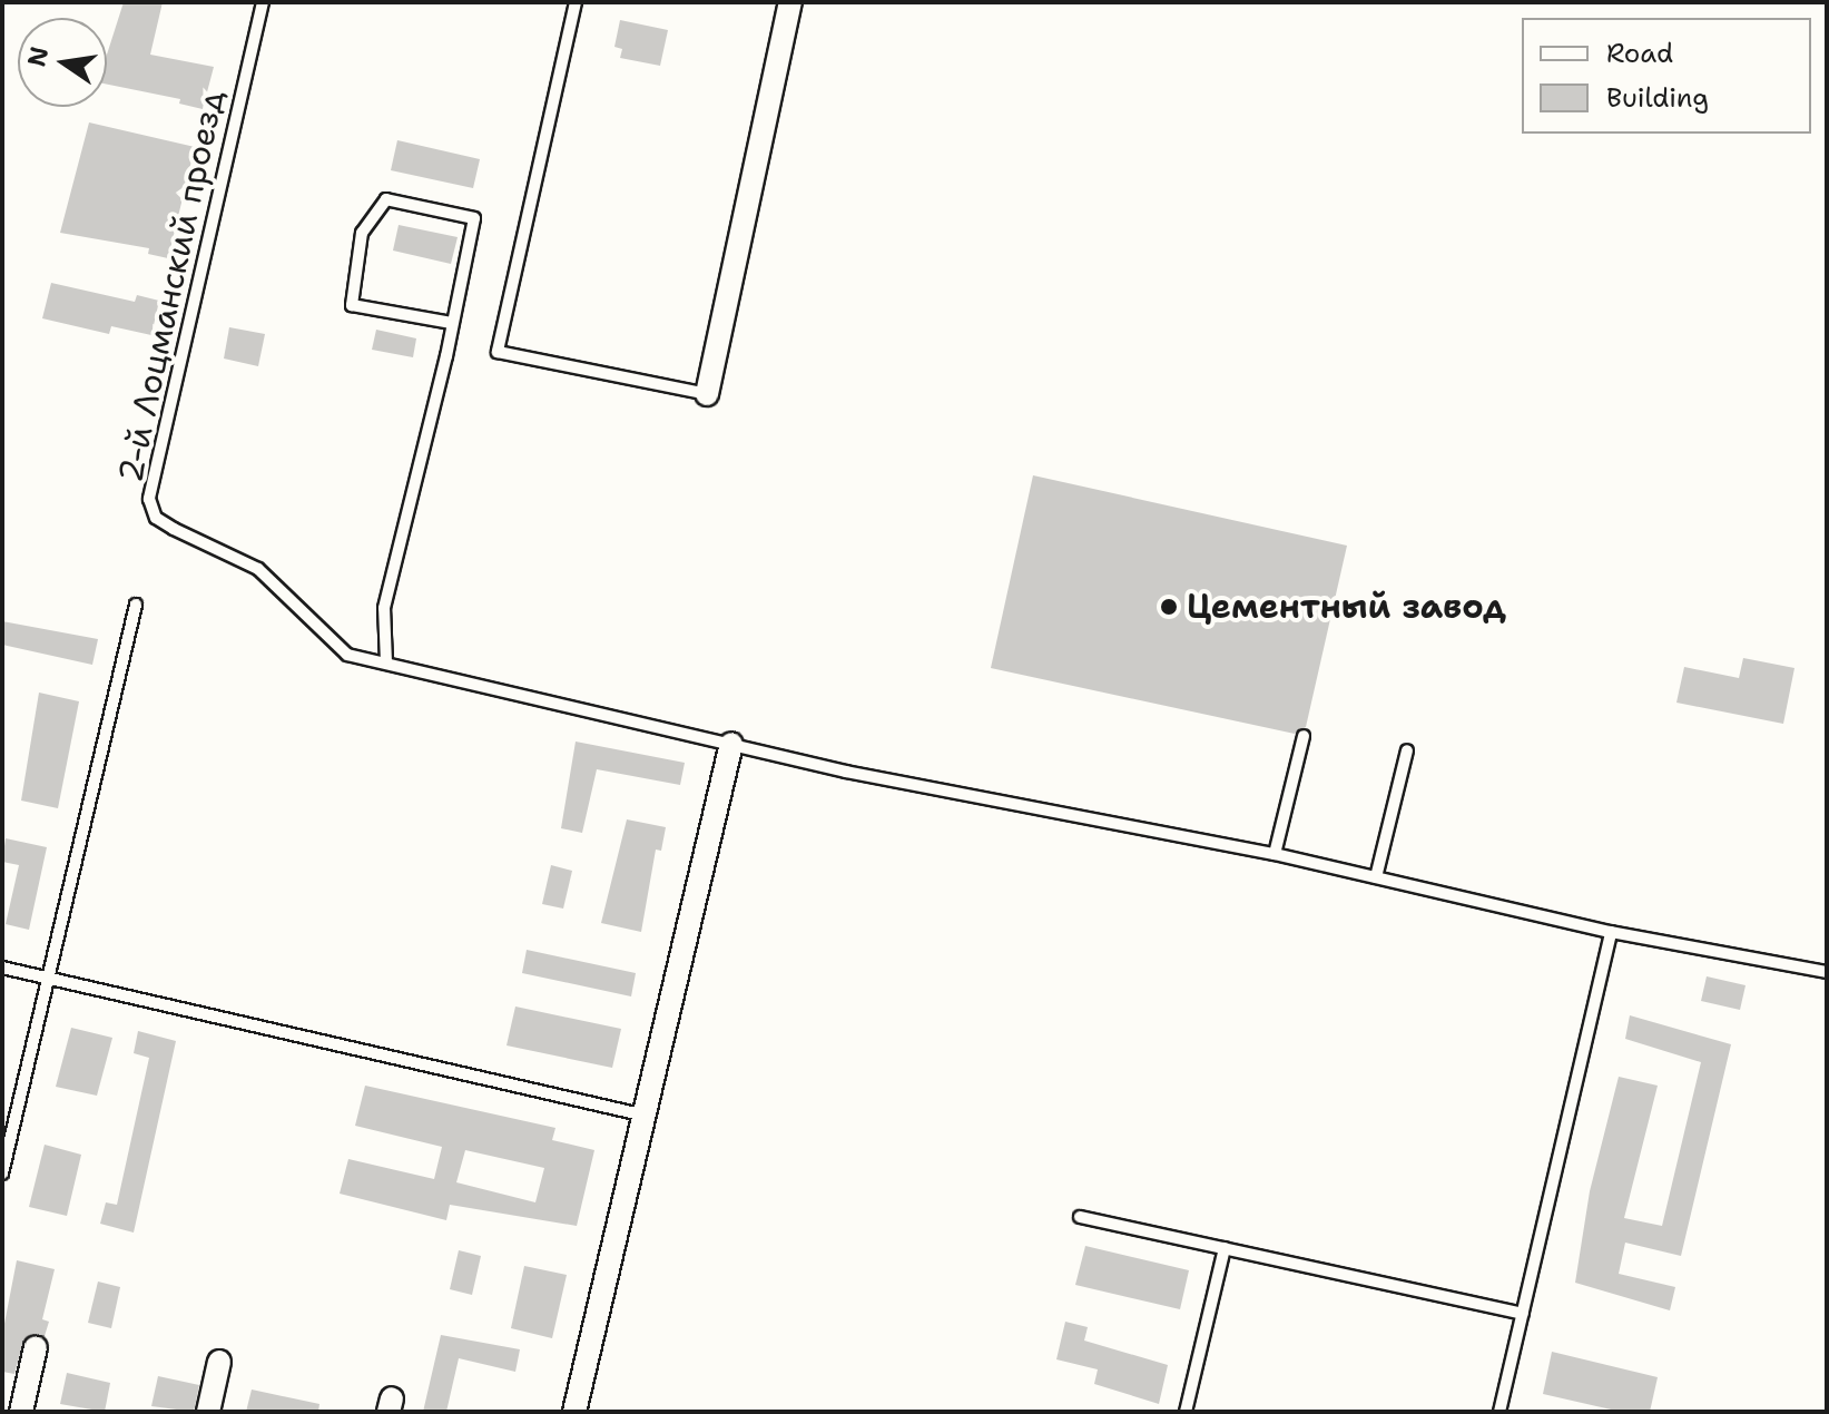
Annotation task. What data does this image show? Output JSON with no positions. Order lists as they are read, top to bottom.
{
  "streets": {
    "lane": ["2-й Лоцманский проезд"]
  },
  "places": ["Цементный завод"],
  "legend": ["Road", "Building"],
  "north": "left"
}
